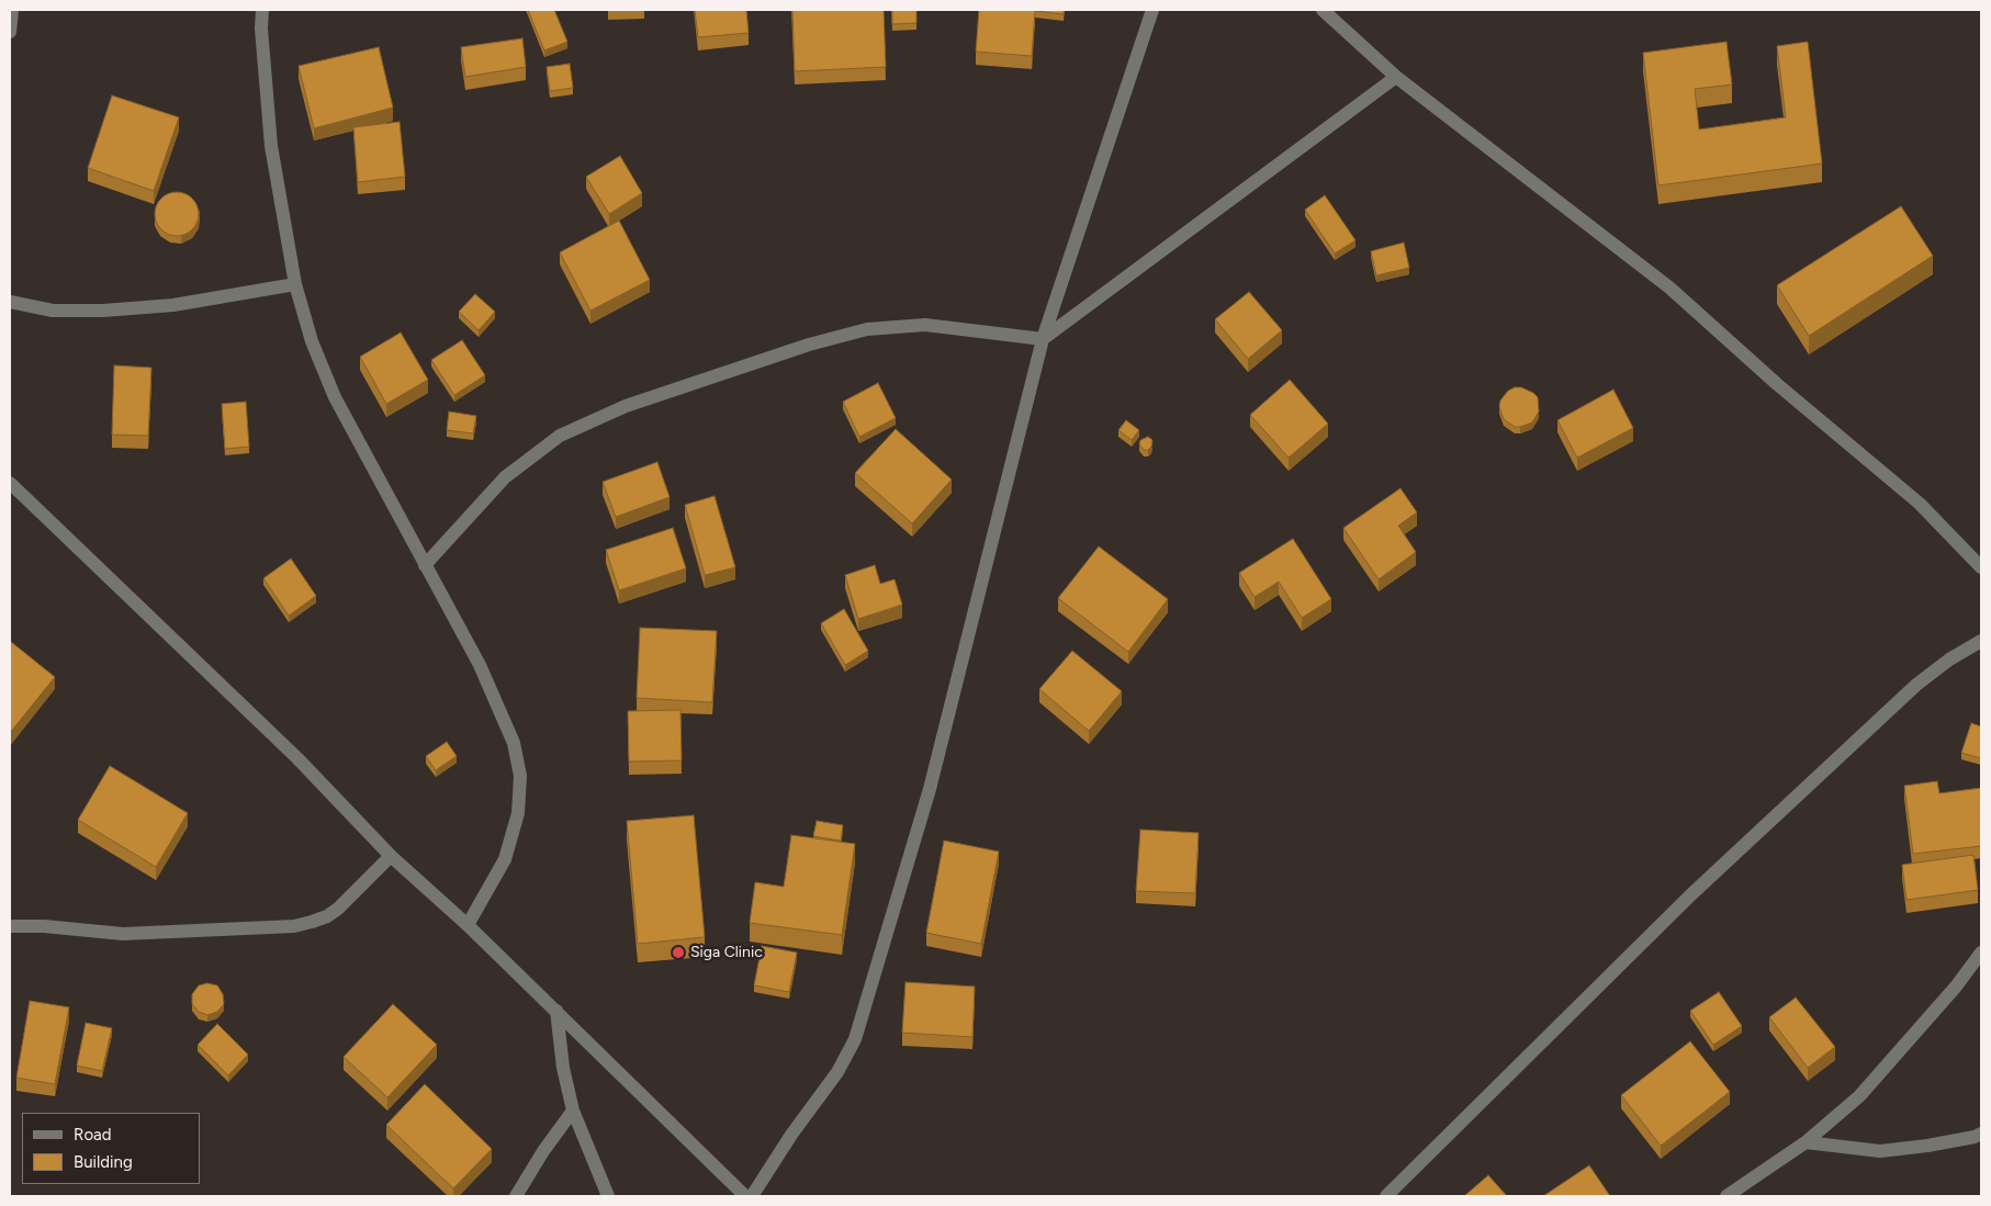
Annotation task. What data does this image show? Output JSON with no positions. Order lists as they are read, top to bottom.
{
  "places": ["Siga Clinic"],
  "legend": ["Road", "Building"]
}
